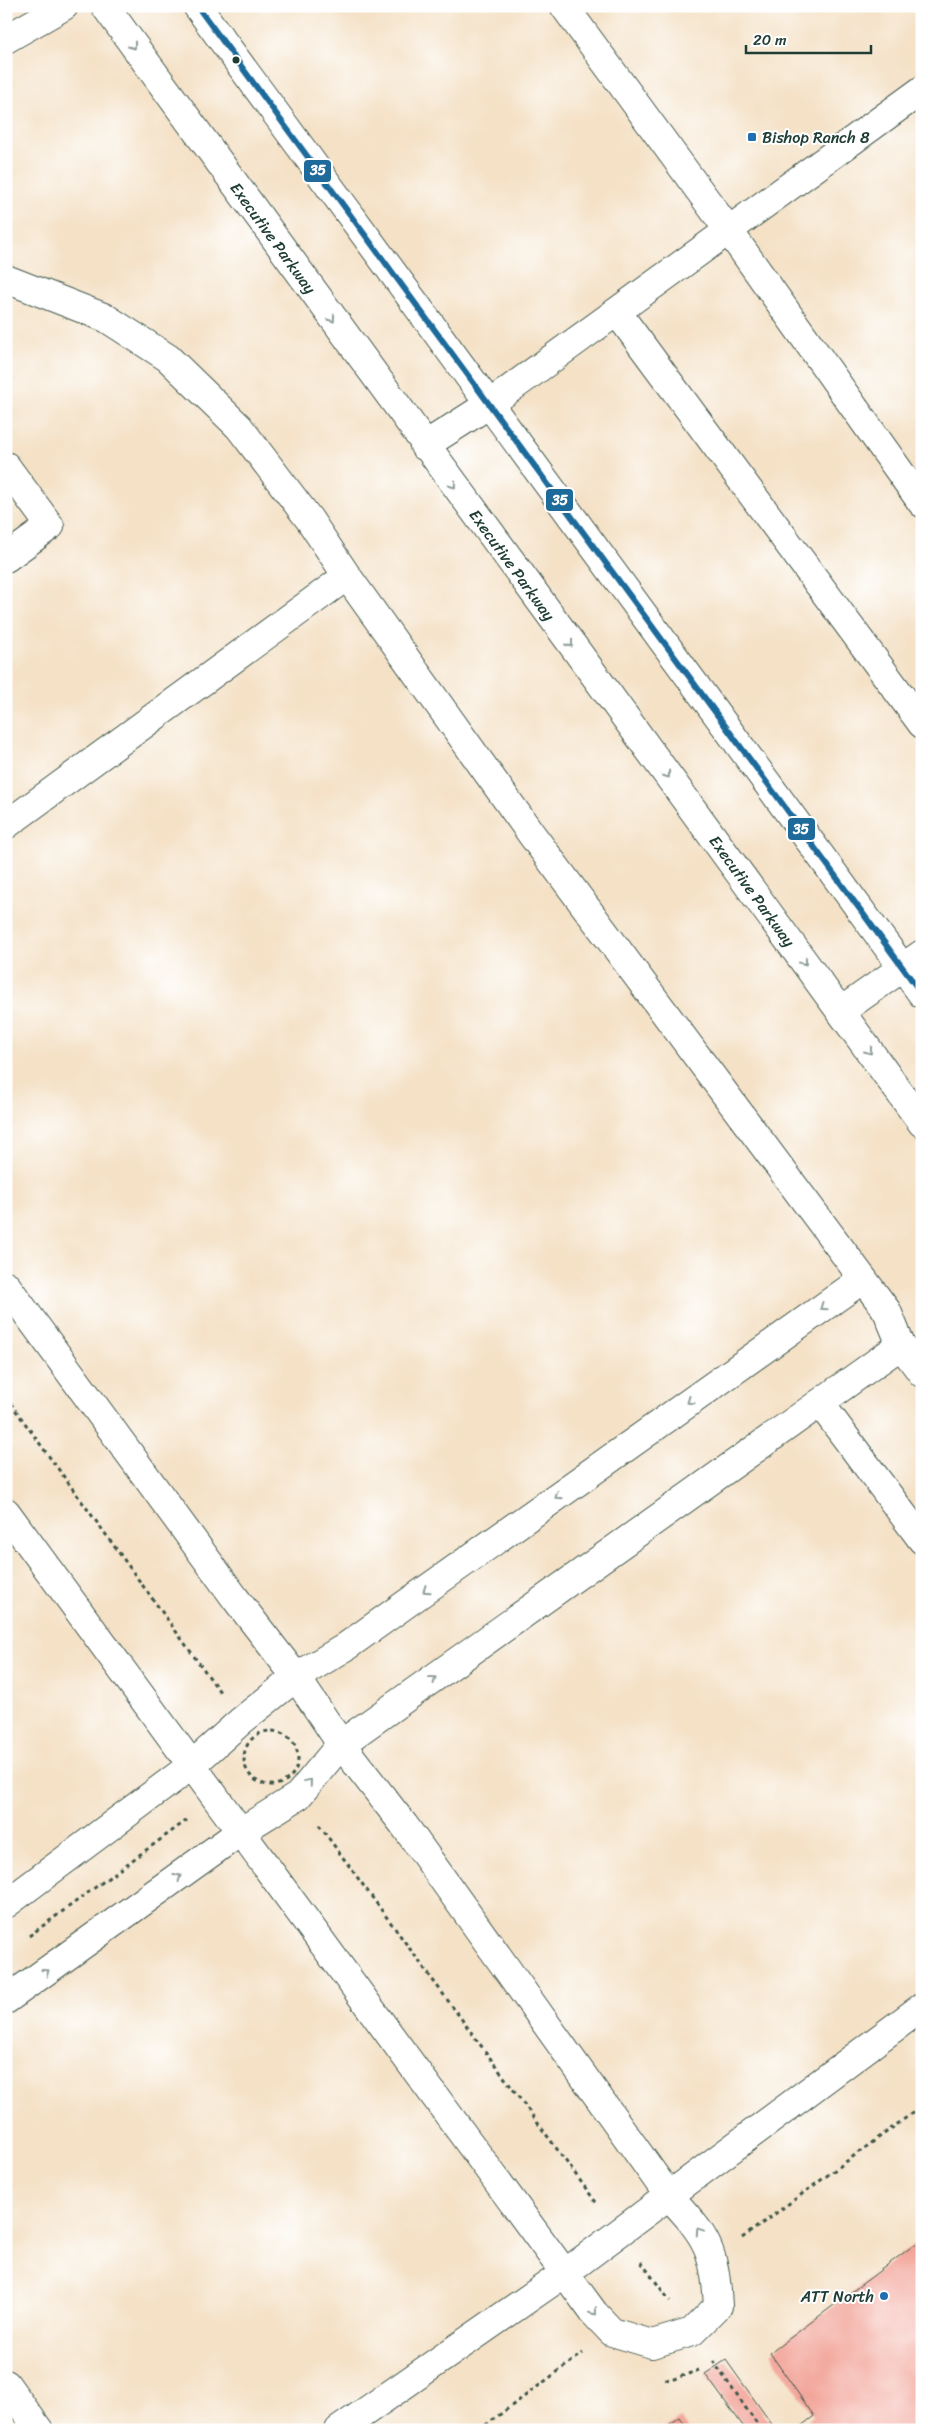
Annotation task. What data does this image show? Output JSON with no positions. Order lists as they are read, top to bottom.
{
  "streets": {
    "street": ["Executive Parkway"]
  },
  "places": {
    "transit": ["Bishop Ranch 8"],
    "other": ["ATT North"]
  },
  "lines": ["transit line 35"],
  "scale_bar": "20 m"
}
